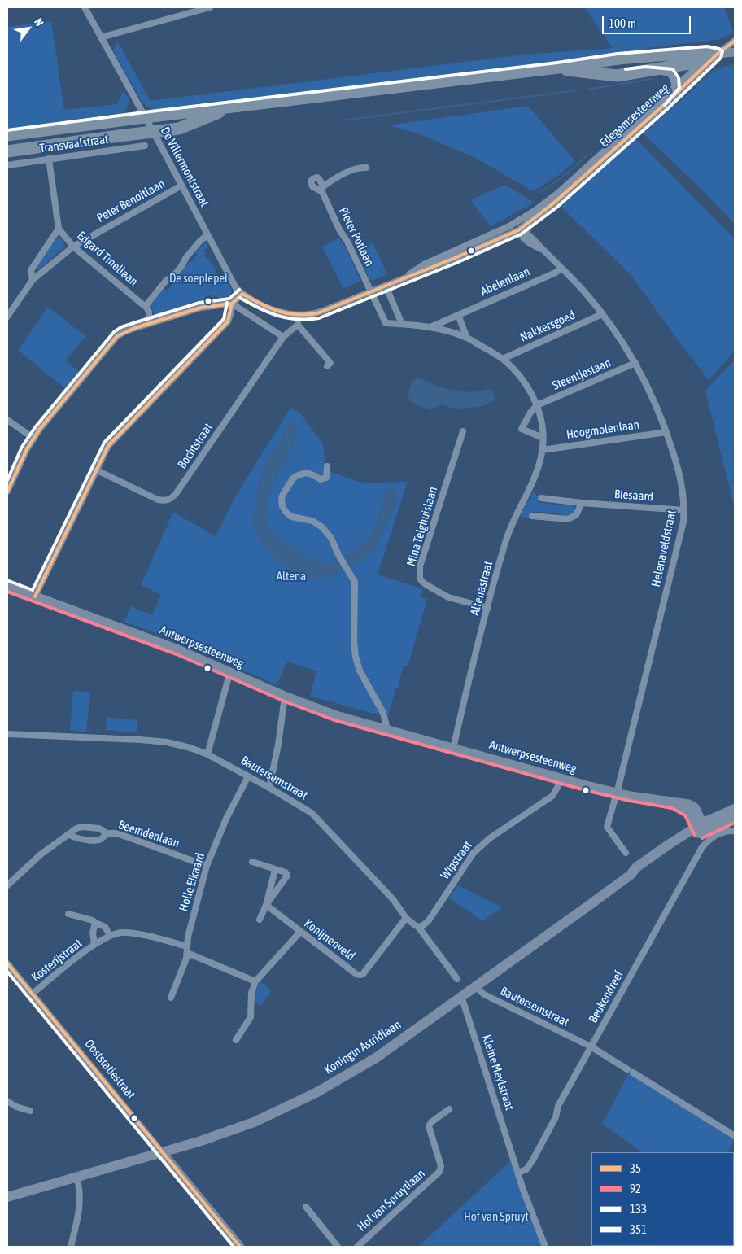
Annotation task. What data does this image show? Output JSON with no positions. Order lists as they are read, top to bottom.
{
  "streets": {
    "main road": ["Koningin Astridlaan"],
    "street": [
      "Edegemsesteenweg",
      "Transvaalstraat",
      "De Villermontstraat",
      "Peter Benoitlaan",
      "Pieter Potlaan",
      "Edgard Tinellaan",
      "Abelenlaan",
      "Nakkersgoed",
      "Steentjeslaan",
      "Hoogmolenlaan",
      "Bochtstraat",
      "Biesaard",
      "Mina Telghuislaan",
      "Helenaveldstraat",
      "Altenastraat",
      "Antwerpsesteenweg",
      "Bautersemstraat",
      "Beemdenlaan",
      "Wipstraat",
      "Holle Eikaard",
      "Konijnenveld",
      "Kosterijstraat",
      "Beukendreef",
      "Ooststatiestraat",
      "Kleine Meylstraat",
      "Hof van Spruytlaan"
    ]
  },
  "crossings": [
    ["Edegemsesteenweg", "De Villermontstraat"],
    ["Edegemsesteenweg", "Pieter Potlaan"],
    ["Edegemsesteenweg", "Helenaveldstraat"],
    ["Edegemsesteenweg", "Altenastraat"],
    ["De Villermontstraat", "Peter Benoitlaan"],
    ["Peter Benoitlaan", "Edgard Tinellaan"],
    ["Pieter Potlaan", "Altenastraat"],
    ["Abelenlaan", "Helenaveldstraat"],
    ["Abelenlaan", "Altenastraat"],
    ["Nakkersgoed", "Helenaveldstraat"],
    ["Nakkersgoed", "Altenastraat"],
    ["Steentjeslaan", "Helenaveldstraat"],
    ["Steentjeslaan", "Altenastraat"],
    ["Hoogmolenlaan", "Helenaveldstraat"],
    ["Hoogmolenlaan", "Altenastraat"],
    ["Biesaard", "Helenaveldstraat"],
    ["Mina Telghuislaan", "Altenastraat"],
    ["Helenaveldstraat", "Antwerpsesteenweg"],
    ["Altenastraat", "Antwerpsesteenweg"],
    ["Antwerpsesteenweg", "Wipstraat"],
    ["Antwerpsesteenweg", "Koningin Astridlaan"],
    ["Bautersemstraat", "Wipstraat"],
    ["Bautersemstraat", "Holle Eikaard"],
    ["Bautersemstraat", "Konijnenveld"],
    ["Bautersemstraat", "Beukendreef"],
    ["Bautersemstraat", "Koningin Astridlaan"],
    ["Beemdenlaan", "Holle Eikaard"],
    ["Holle Eikaard", "Kosterijstraat"],
    ["Kosterijstraat", "Ooststatiestraat"],
    ["Beukendreef", "Kleine Meylstraat"],
    ["Koningin Astridlaan", "Ooststatiestraat"],
    ["Koningin Astridlaan", "Kleine Meylstraat"]
  ],
  "parks": ["De soeplepel", "Altena", "Hof van Spruyt"],
  "lines": [
    "transit line 35",
    "transit line 133",
    "transit line 92",
    "transit line 351"
  ],
  "legend": [
    "35",
    "92",
    "133",
    "351"
  ],
  "scale_bar": "100 m",
  "north": "top right"
}
